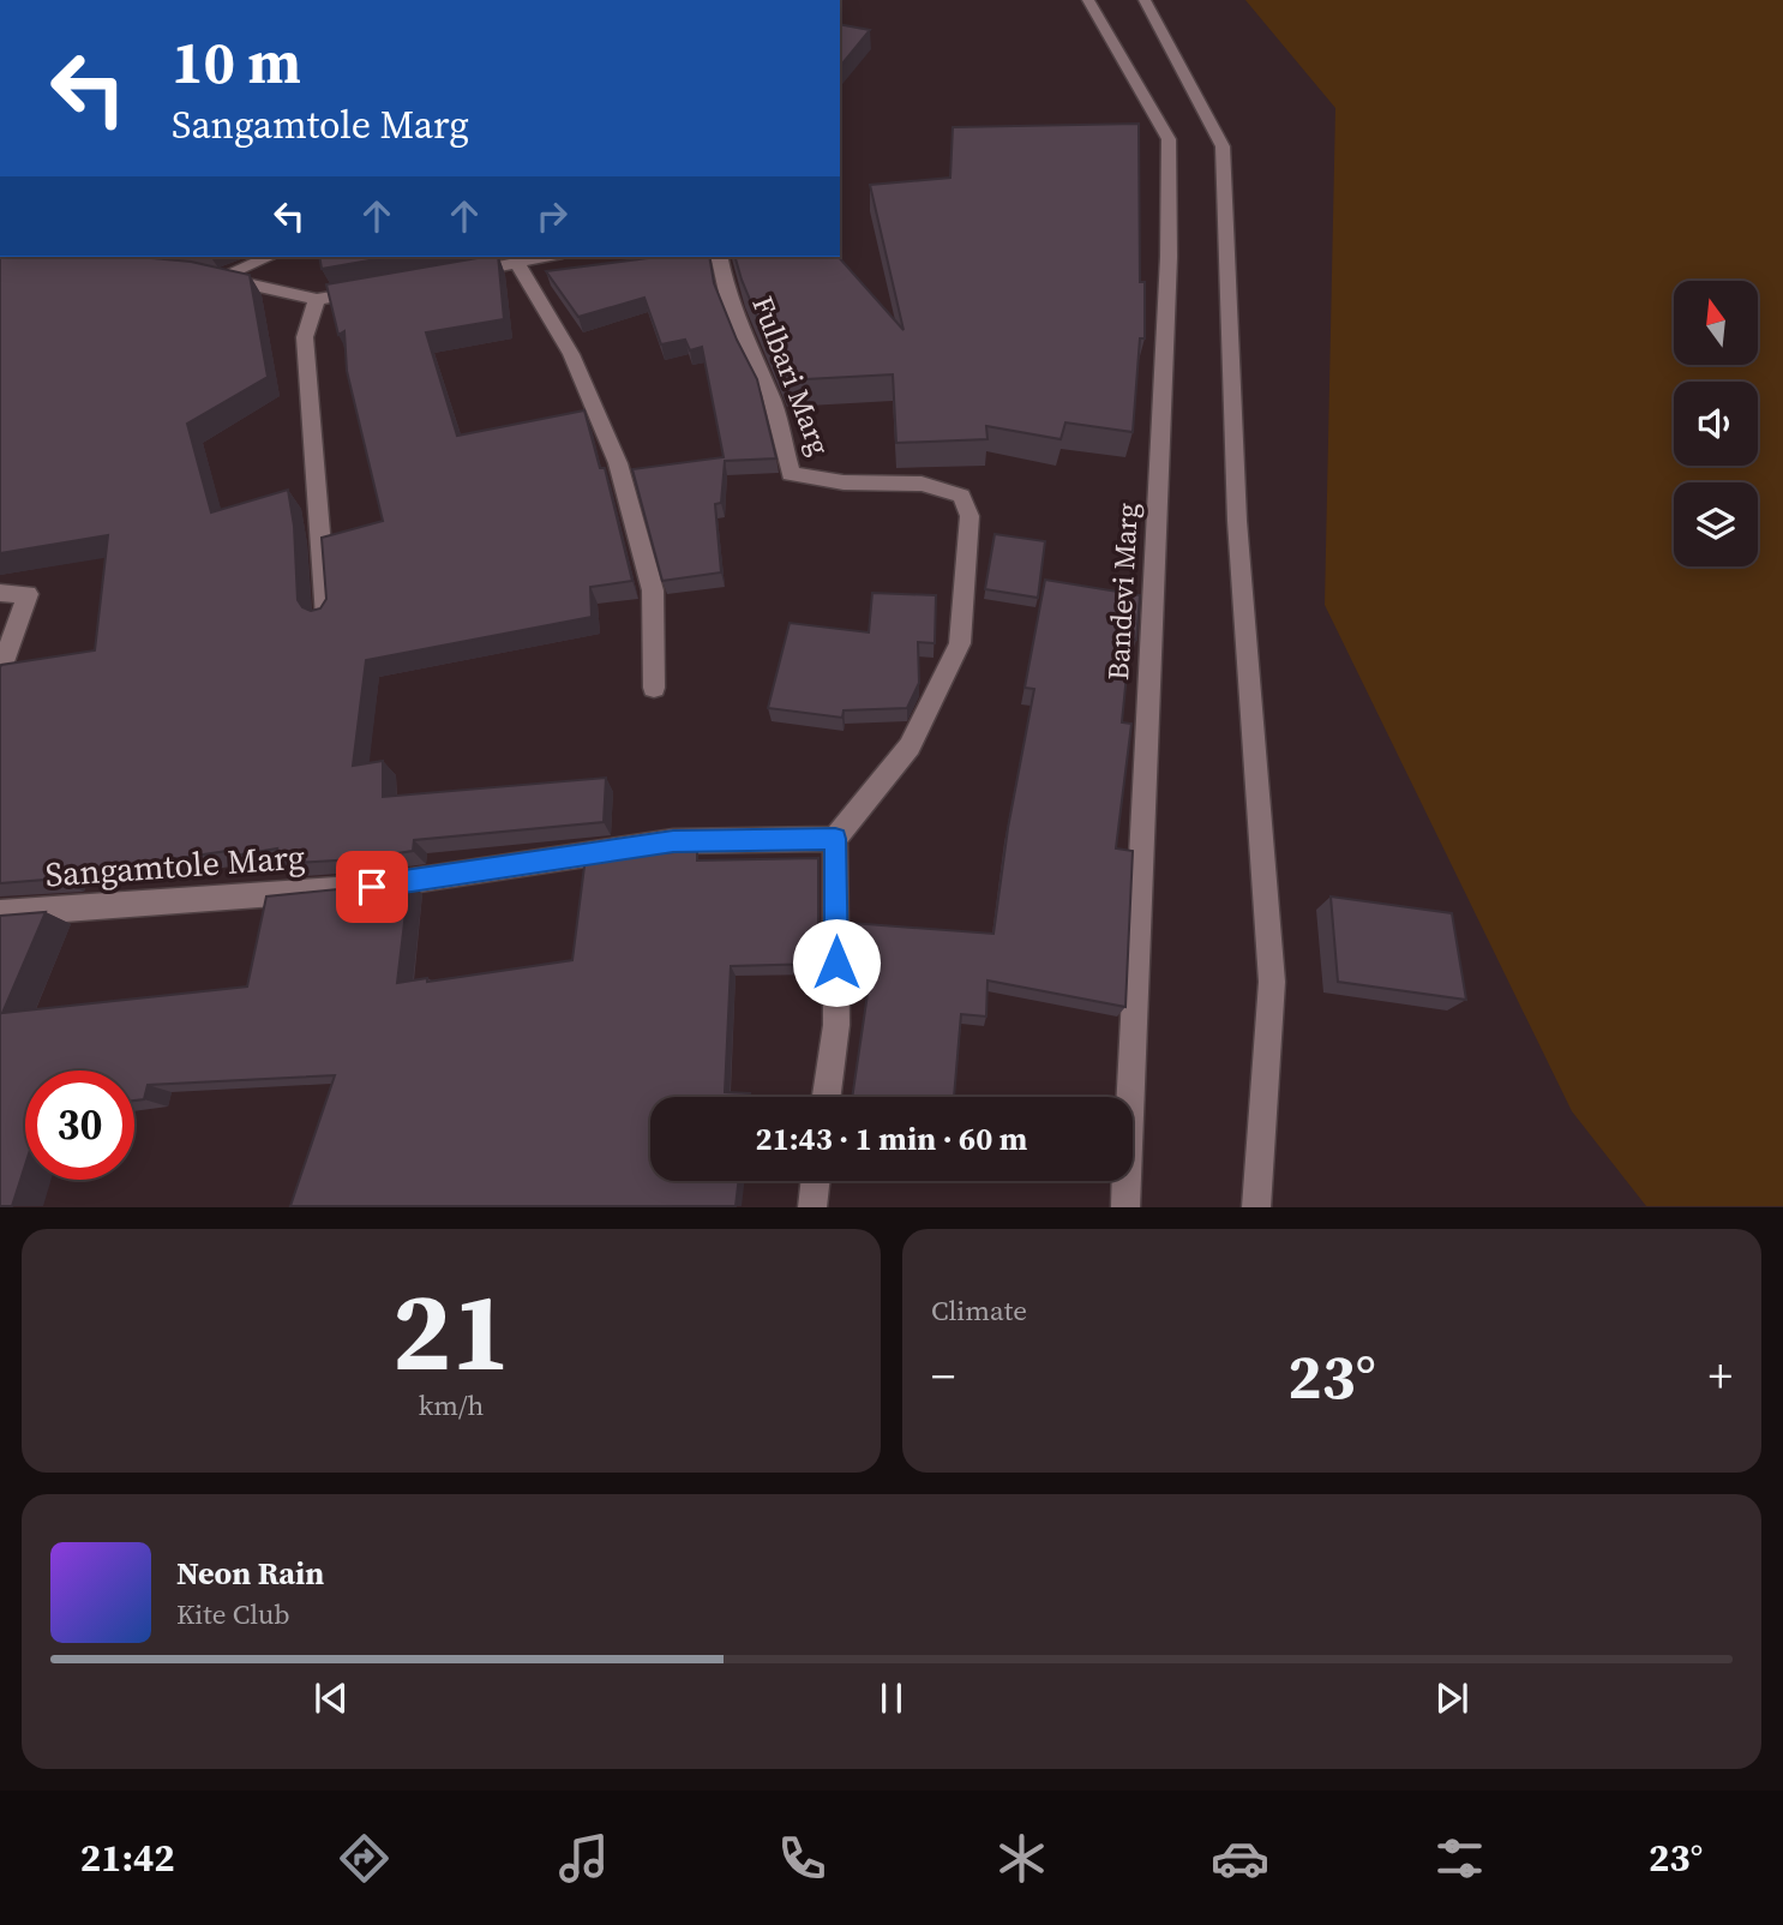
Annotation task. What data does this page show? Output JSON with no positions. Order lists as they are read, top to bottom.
{
  "streets": {
    "street": ["Fulbari Marg", "Bandevi Marg", "Sangamtole Marg"]
  },
  "crossings": [
    ["Fulbari Marg", "Sangamtole Marg"]
  ],
  "north": "top",
  "page": {
    "turn": ["10 m", "Sangamtole Marg"],
    "limit": "30",
    "trip": "21:43 · 1 min · 60 m",
    "tile": [
      ["21", "km/h"],
      "Climate"
    ],
    "heat": ["−", "23°", "+"],
    "song": ["Neon Rain", "Kite Club"],
    "tabs": ["21:42", "23°"]
  }
}
